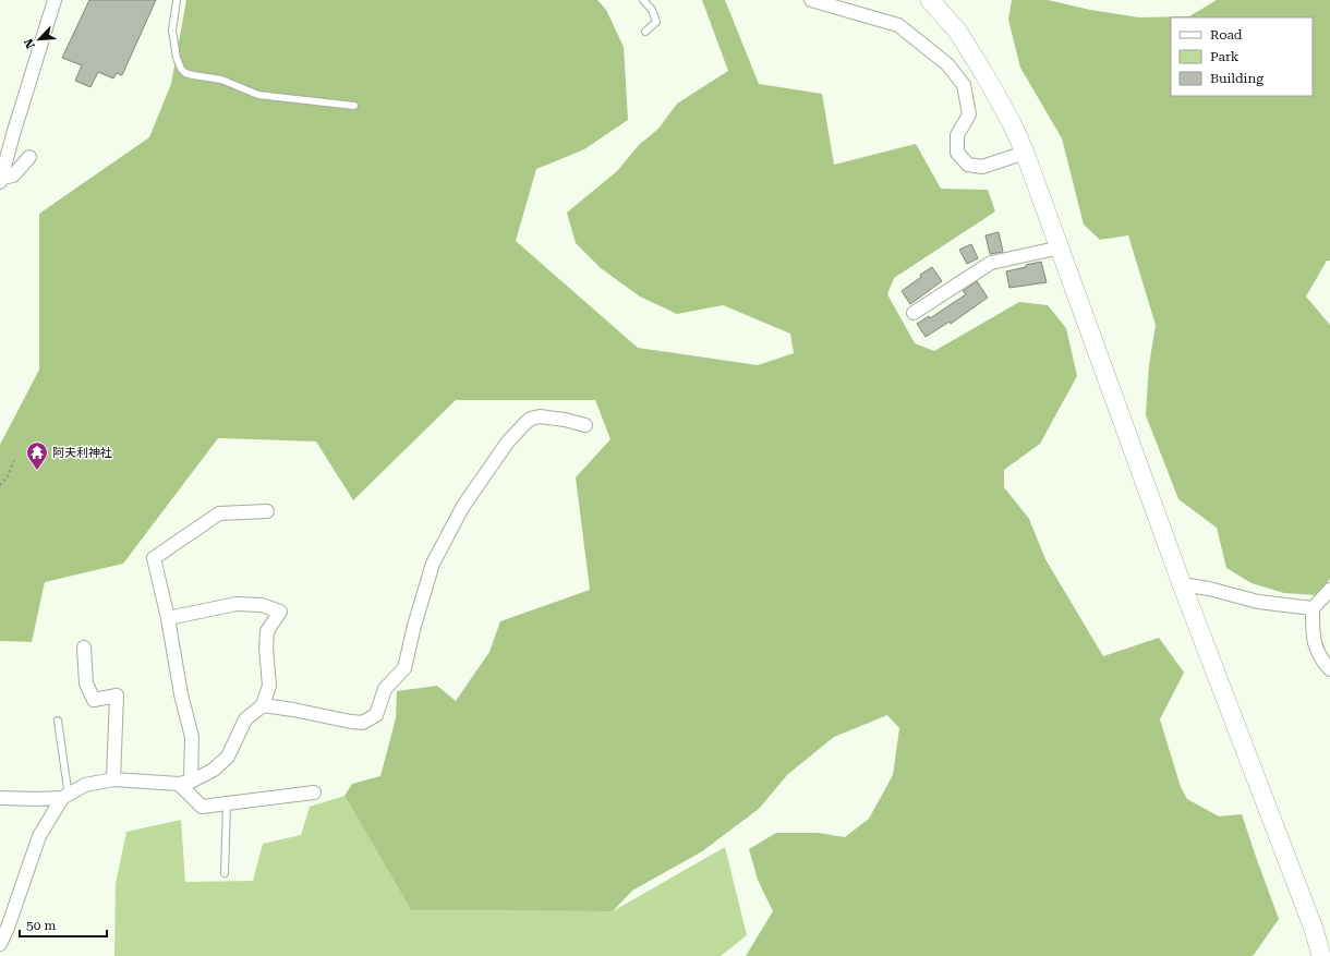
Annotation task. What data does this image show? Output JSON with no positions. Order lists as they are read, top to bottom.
{
  "places": {
    "temple": ["阿夫利神社"]
  },
  "legend": ["Road", "Park", "Building"],
  "scale_bar": "50 m",
  "north": "bottom left"
}
